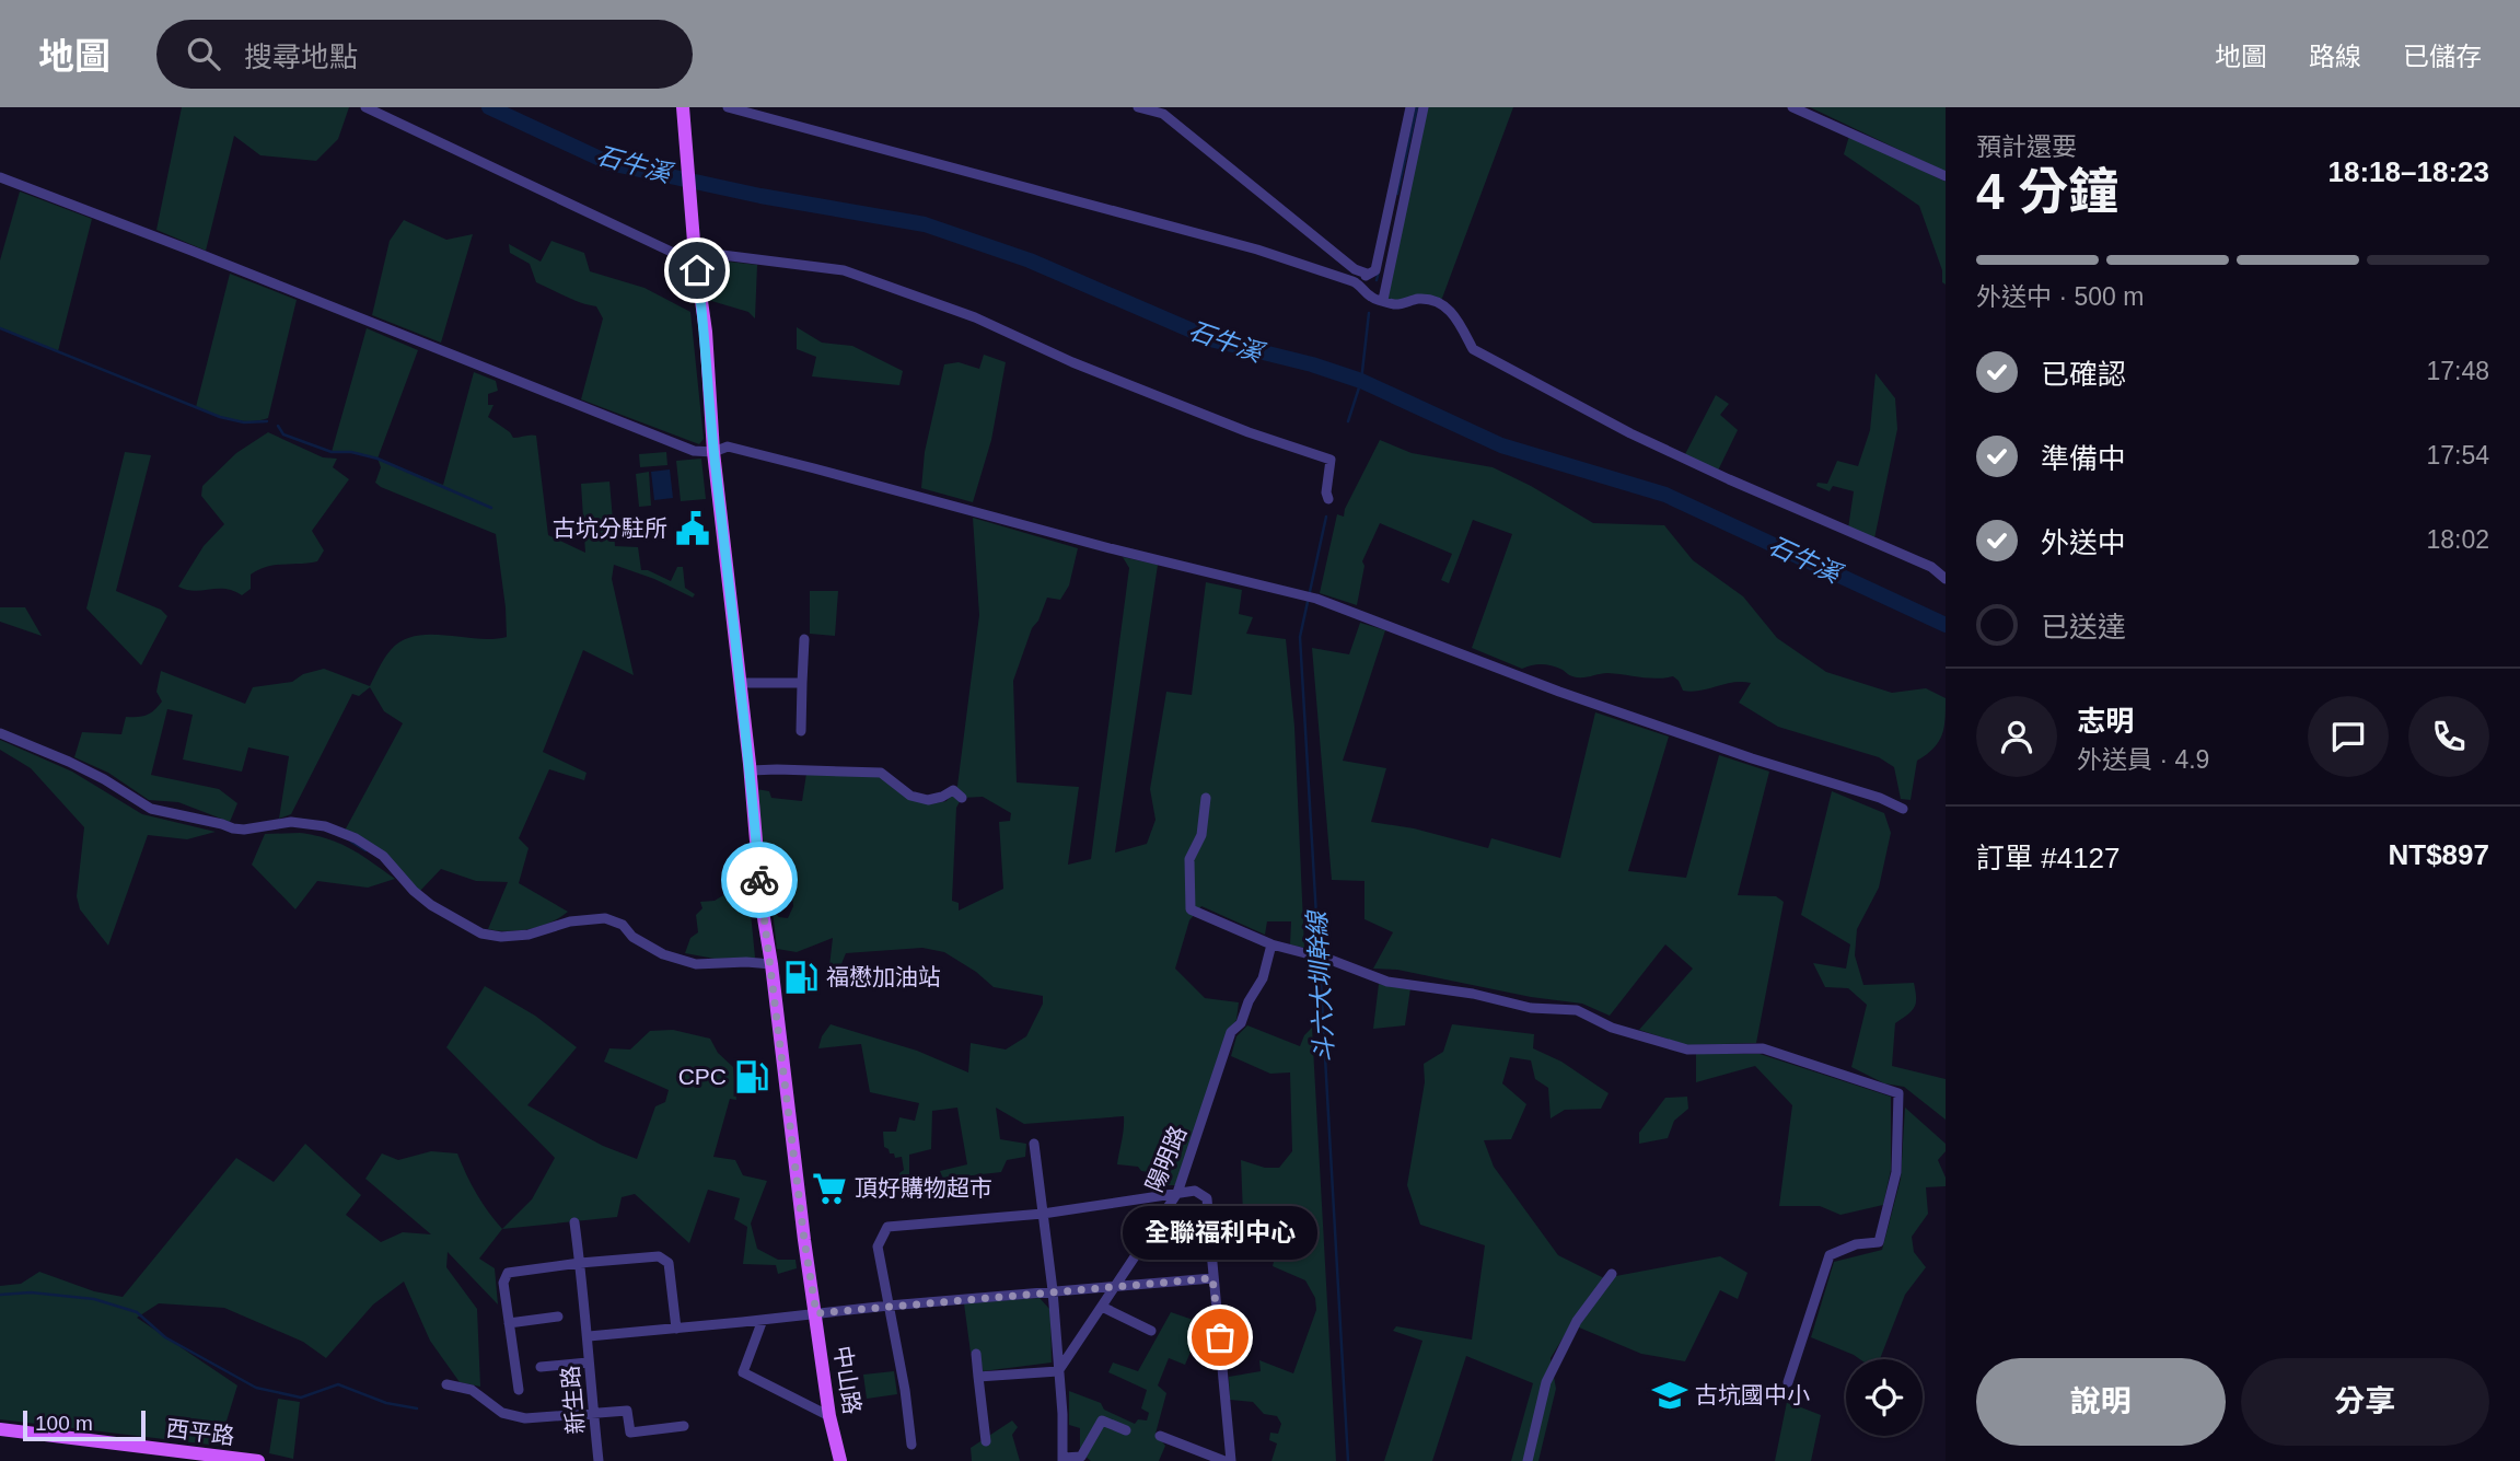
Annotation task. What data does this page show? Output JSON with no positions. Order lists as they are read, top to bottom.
{
  "streets": {
    "main road": ["中山路", "西平路"],
    "street": ["陽明路", "新生路"]
  },
  "water": ["石牛溪", "斗六大圳幹線"],
  "places": {
    "public building": ["古坑分駐所"],
    "fuel station": ["福懋加油站", "CPC"],
    "supermarket": ["頂好購物超市"],
    "other": ["全聯福利中心"],
    "school or university": ["古坑國中小"]
  },
  "scale_bar": "100 m",
  "page": {
    "header": "地圖",
    "search": "搜尋地點",
    "nav": ["地圖", "路線", "已儲存"],
    "heading": ["4 分鐘", "預計還要", "18:18–18:23"],
    "panel": [
      "志明",
      "外送員 · 4.9",
      "訂單 #4127",
      "NT$897"
    ],
    "bar": "外送中 · 500 m",
    "list": [
      ["已確認", "17:48"],
      ["準備中", "17:54"],
      ["外送中", "18:02"],
      "已送達"
    ],
    "bubble": "全聯福利中心",
    "buttons": ["說明", "分享"],
    "scale": "100 m"
  }
}
